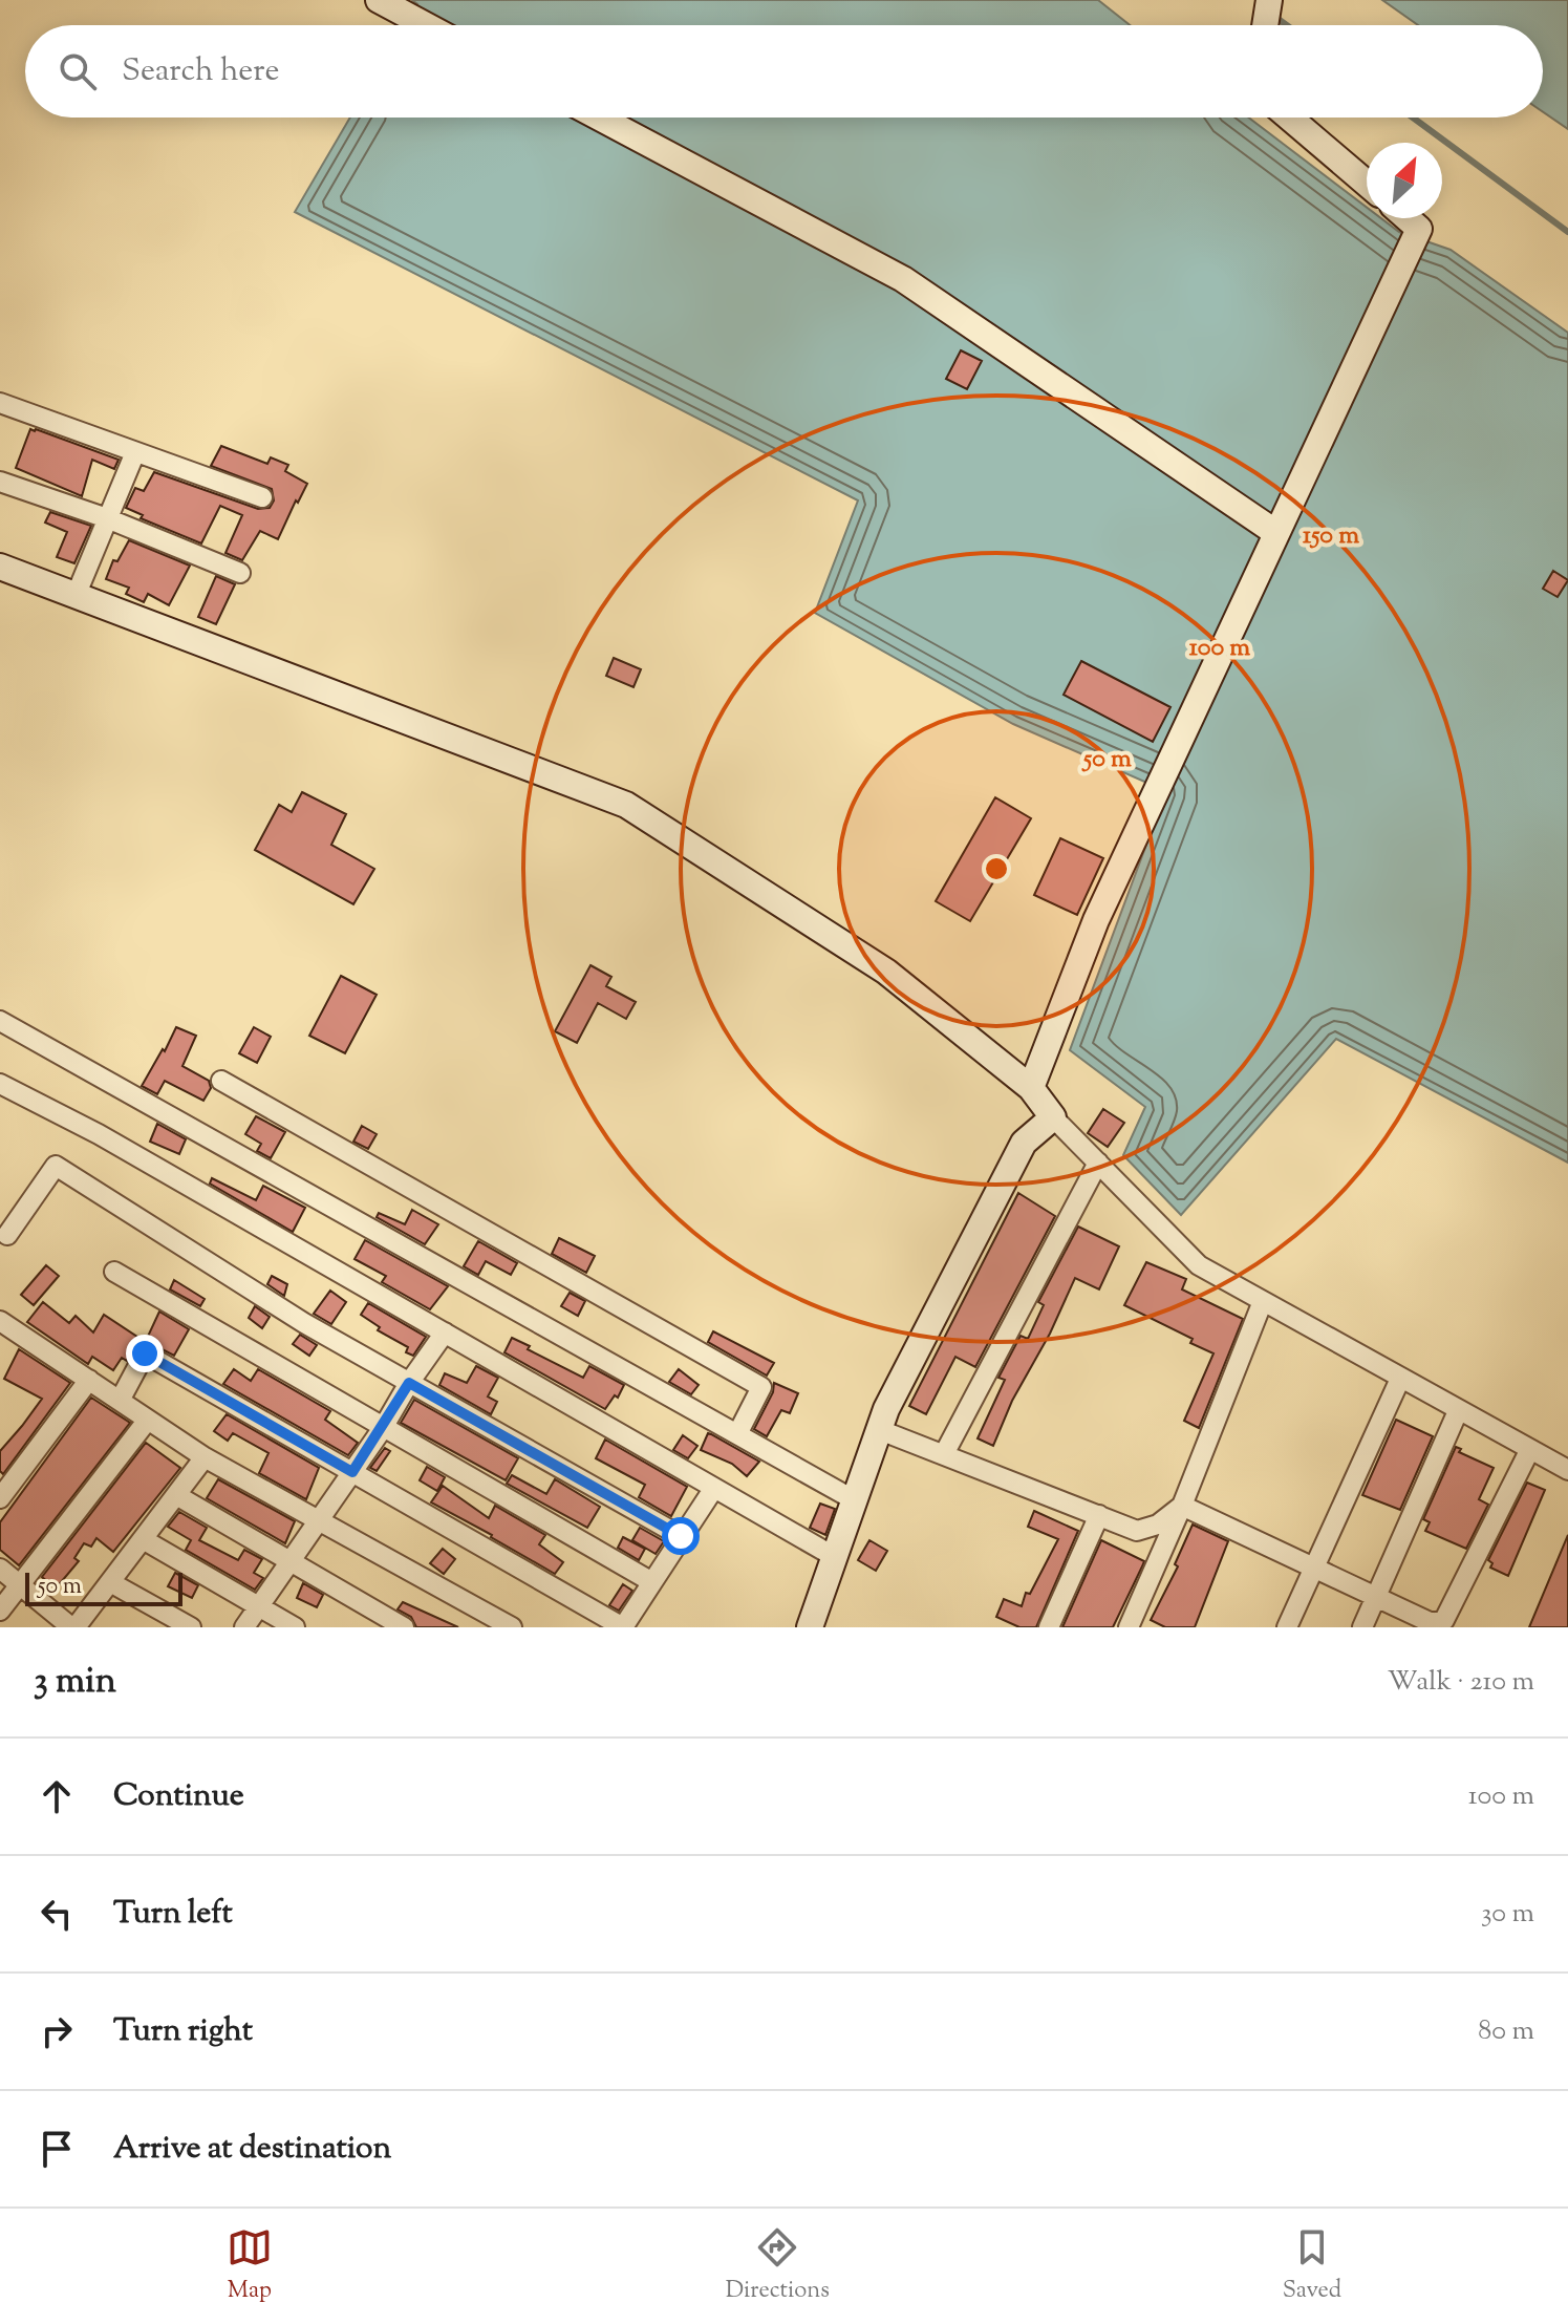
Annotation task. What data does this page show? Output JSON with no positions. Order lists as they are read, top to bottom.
{
  "scale_bar": "50 m",
  "north": "top right",
  "page": {
    "search": "Search here",
    "scale": "50 m",
    "heading": ["3 min", "Walk · 210 m"],
    "list": [
      ["Continue", "100 m"],
      ["Turn left", "30 m"],
      ["Turn right", "80 m"],
      "Arrive at destination"
    ],
    "nav": ["Map", "Directions", "Saved"]
  },
  "rings": ["150 m", "100 m", "50 m"]
}
